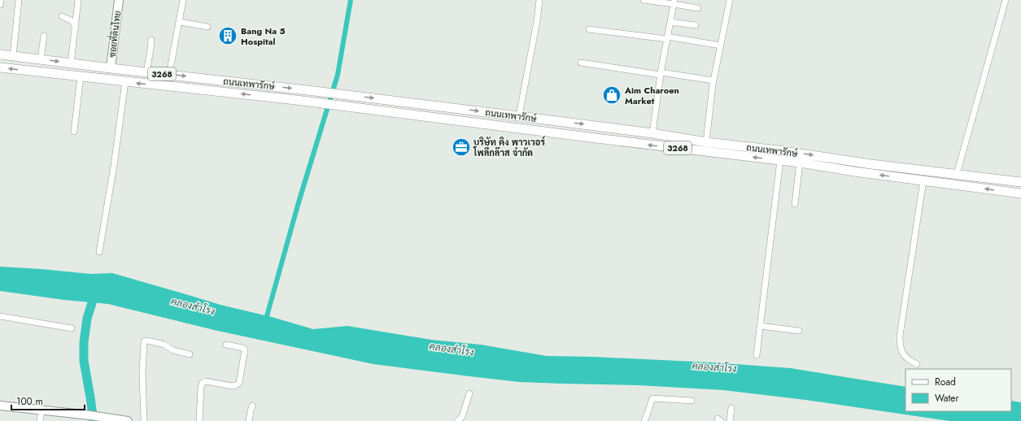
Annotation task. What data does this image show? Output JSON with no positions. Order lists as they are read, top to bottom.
{
  "streets": {
    "main road": ["ซอยที่ดินไทย", "3268", "ถนนเทพารักษ์"]
  },
  "crossings": [
    ["ซอยที่ดินไทย", "ถนนเทพารักษ์"]
  ],
  "water": ["คลองสำโรง"],
  "places": {
    "building": ["Bang Na 5 Hospital"],
    "shop": ["Aim Charoen Market"],
    "office": ["บริษัท คิง พาวเวอร์ โพลีกล๊าส จำกัด"]
  },
  "legend": ["Road", "Water"],
  "scale_bar": "100 m"
}
